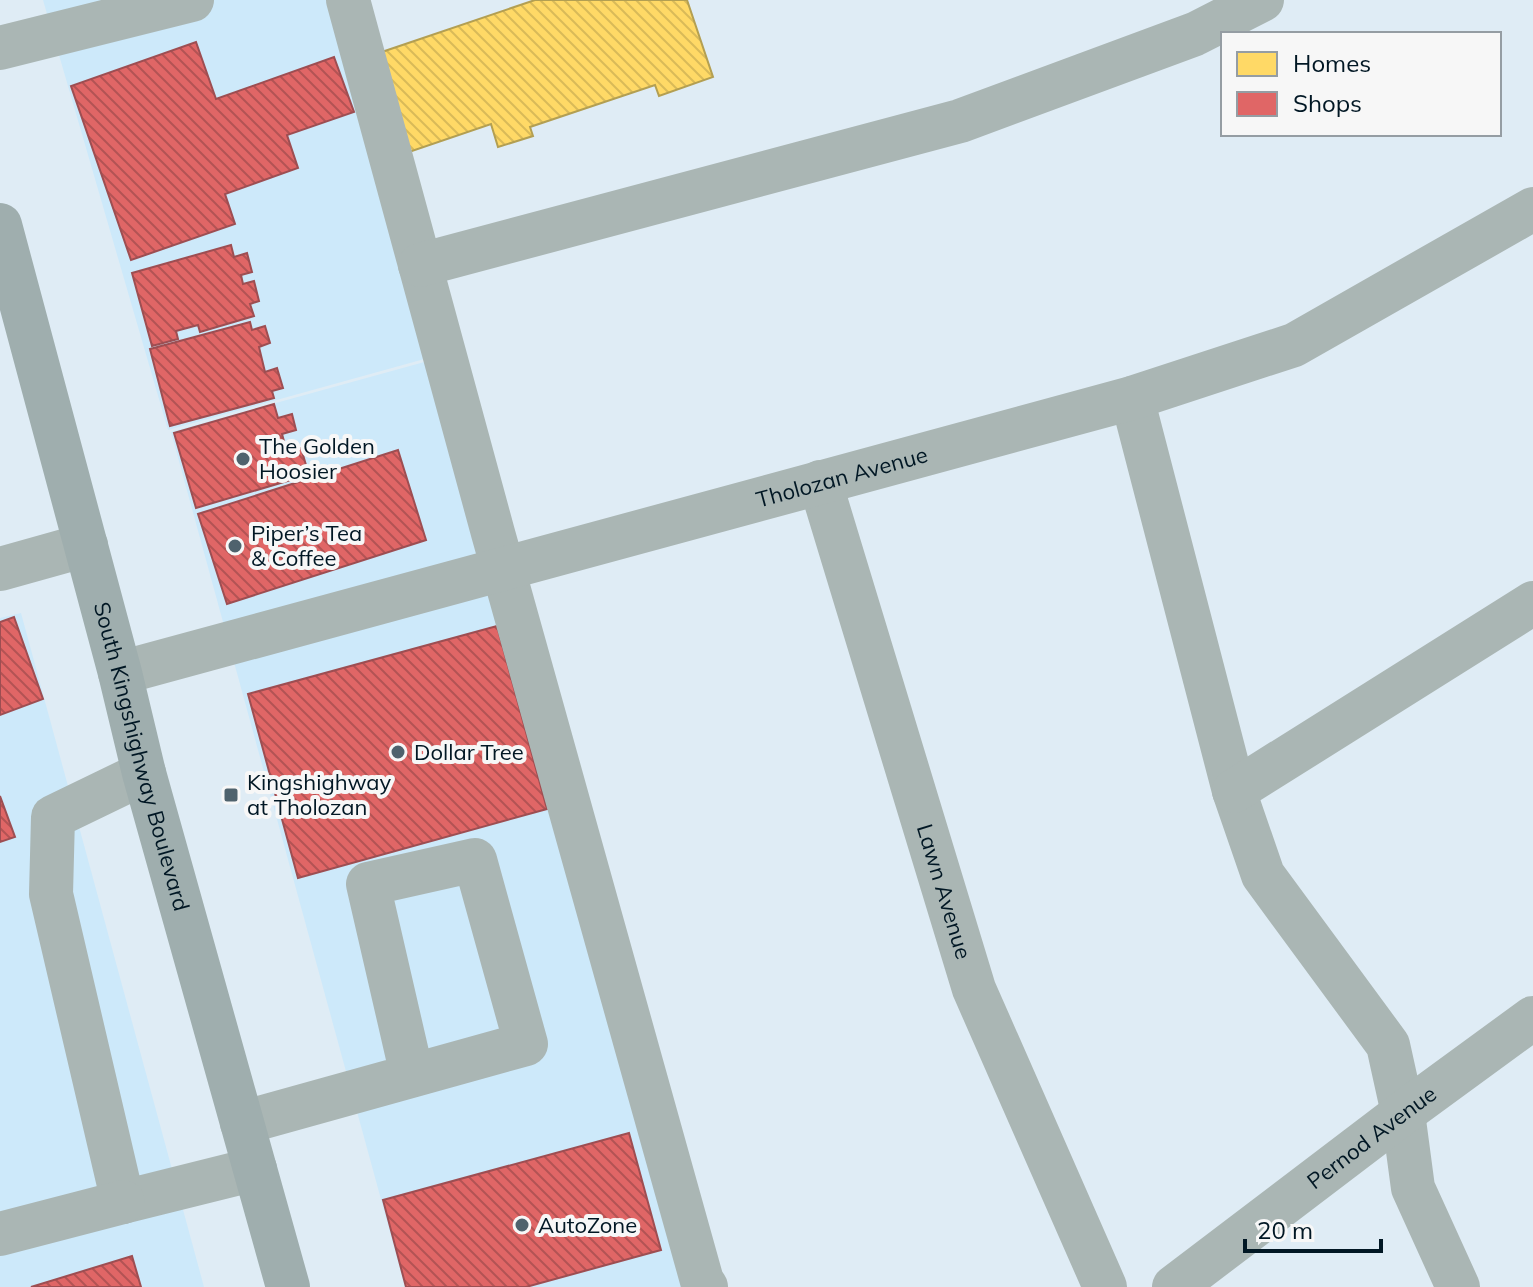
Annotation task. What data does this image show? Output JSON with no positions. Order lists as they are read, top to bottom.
{
  "streets": {
    "main road": ["South Kingshighway Boulevard"],
    "street": ["Tholozan Avenue", "Lawn Avenue", "Pernod Avenue"]
  },
  "crossings": [
    ["Tholozan Avenue", "South Kingshighway Boulevard"],
    ["Tholozan Avenue", "Lawn Avenue"]
  ],
  "places": {
    "other": [
      "The Golden Hoosier",
      "Piper’s Tea & Coffee",
      "Dollar Tree",
      "AutoZone"
    ],
    "transit": ["Kingshighway at Tholozan"]
  },
  "legend": ["Homes", "Shops"],
  "scale_bar": "20 m"
}
